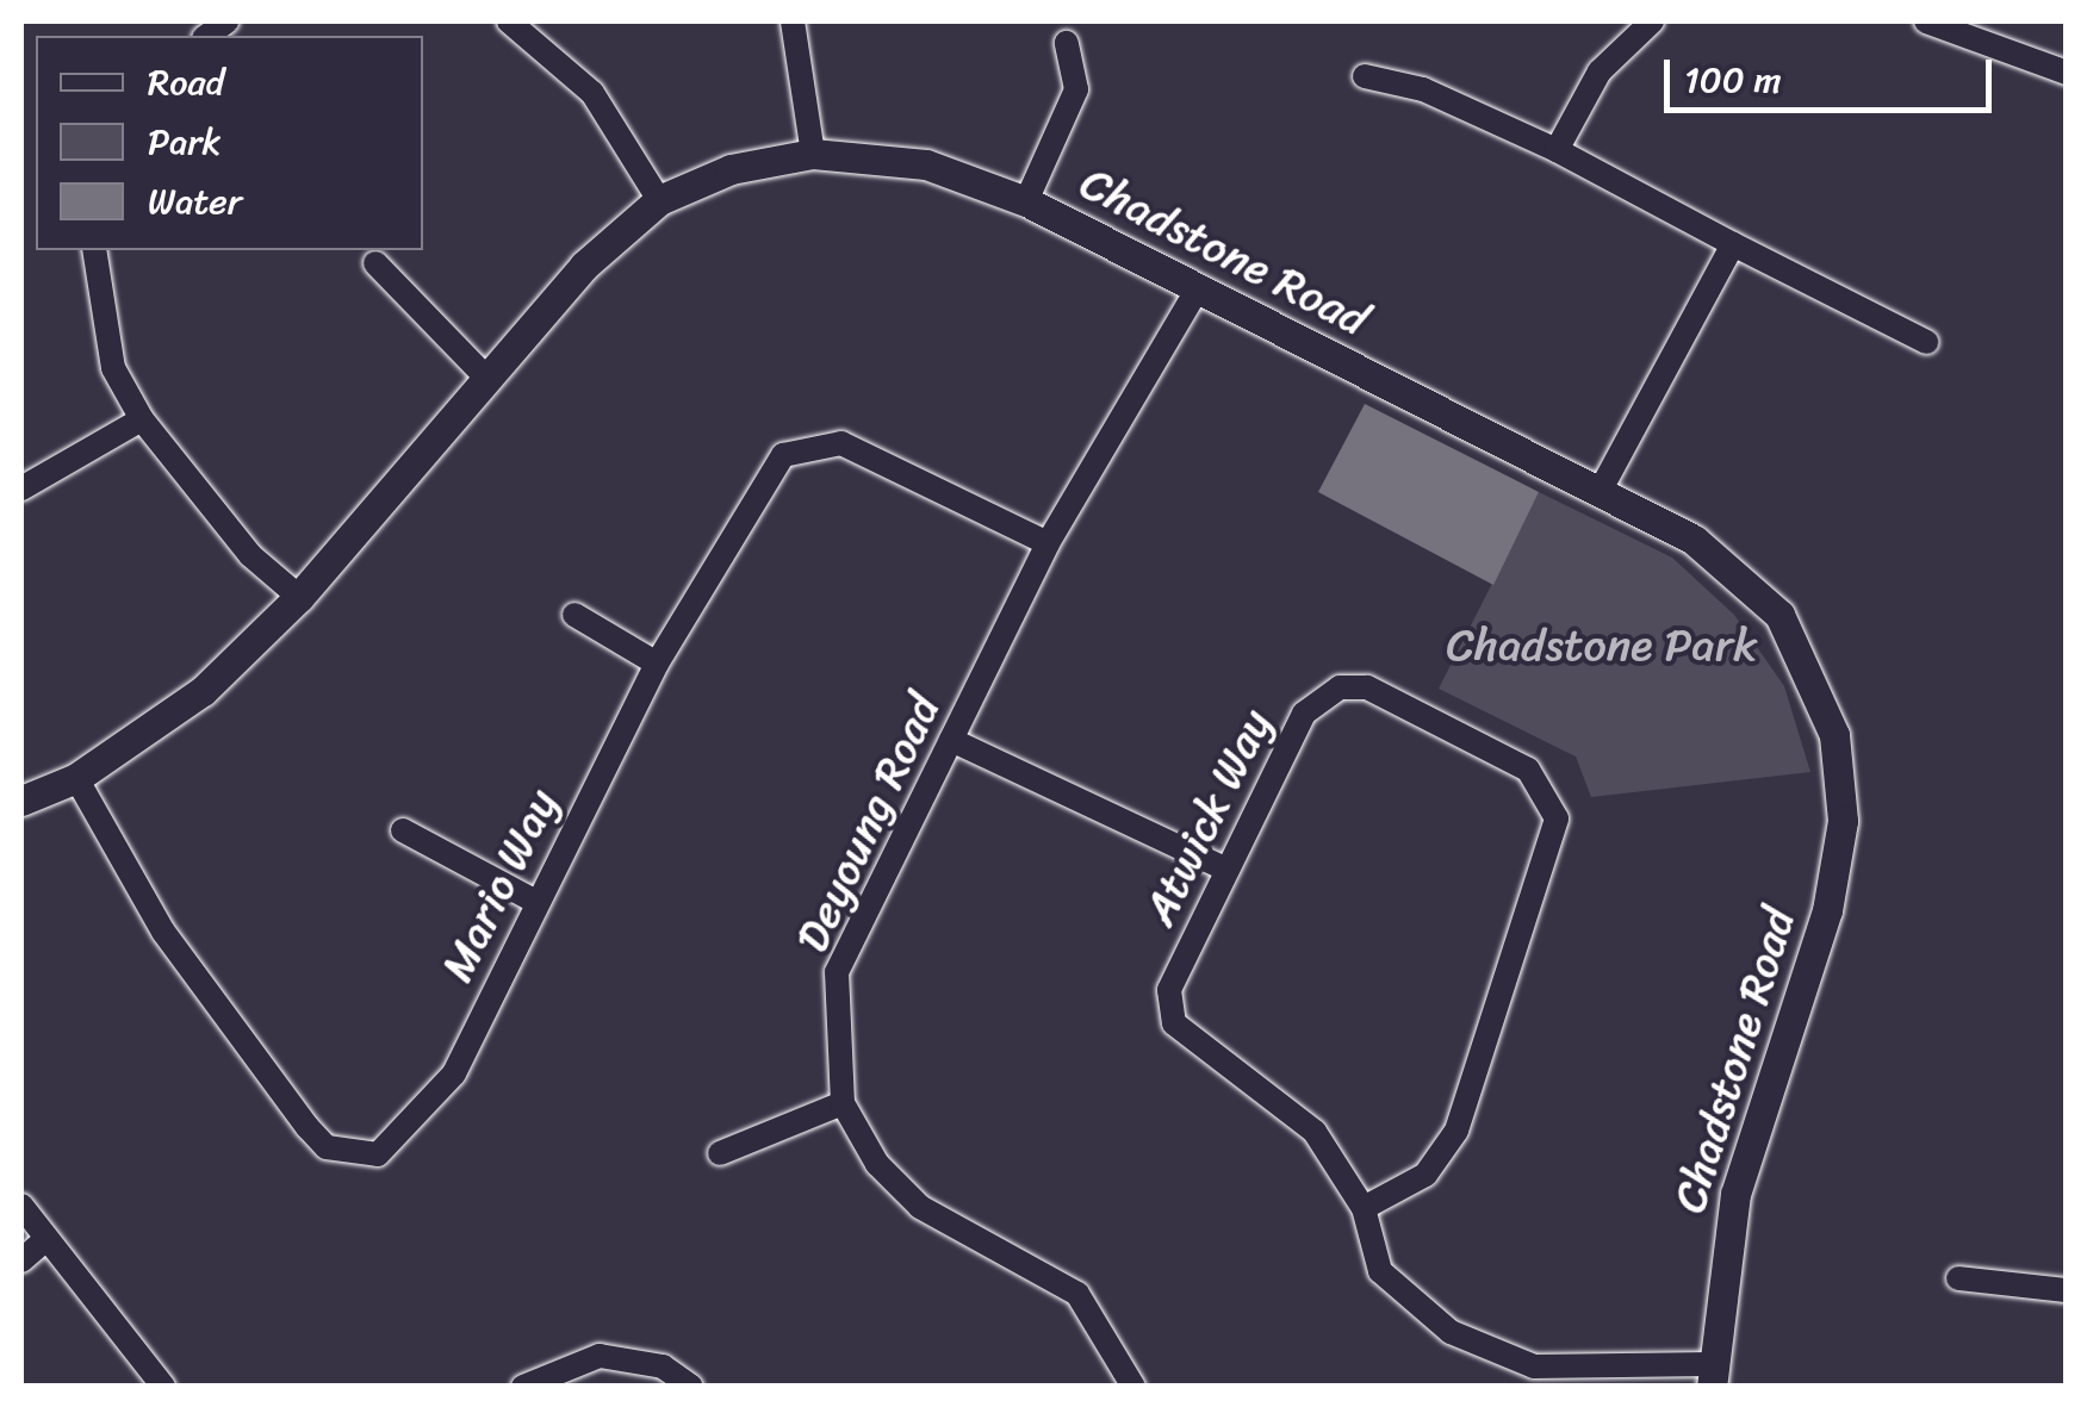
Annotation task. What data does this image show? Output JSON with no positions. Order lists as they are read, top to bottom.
{
  "streets": {
    "street": [
      "Chadstone Road",
      "Atwick Way",
      "Deyoung Road",
      "Mario Way"
    ]
  },
  "crossings": [
    ["Chadstone Road", "Atwick Way"],
    ["Chadstone Road", "Deyoung Road"],
    ["Chadstone Road", "Mario Way"],
    ["Deyoung Road", "Mario Way"]
  ],
  "parks": ["Chadstone Park"],
  "legend": ["Road", "Park", "Water"],
  "scale_bar": "100 m"
}
